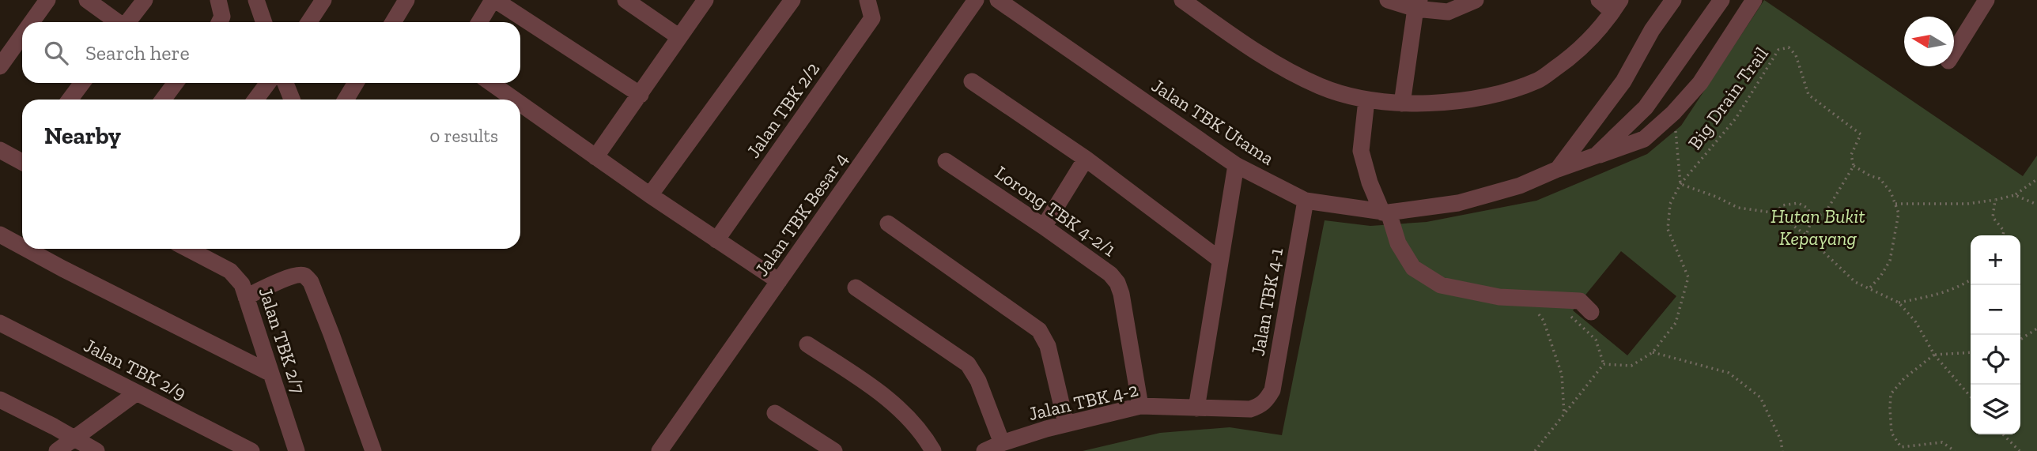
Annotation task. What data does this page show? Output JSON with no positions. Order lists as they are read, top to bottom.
{
  "streets": {
    "street": [
      "Jalan TBK 2/2",
      "Jalan TBK Utama",
      "Lorong TBK 4-2/1",
      "Jalan TBK Besar 4",
      "Jalan TBK 4-1",
      "Jalan TBK 2/7",
      "Jalan TBK 2/9",
      "Jalan TBK 4-2"
    ],
    "path": ["Big Drain Trail"]
  },
  "crossings": [
    ["Jalan TBK Utama", "Jalan TBK 4-1"],
    ["Lorong TBK 4-2/1", "Jalan TBK 4-2"],
    ["Jalan TBK 4-1", "Jalan TBK 4-2"]
  ],
  "parks": ["Hutan Bukit Kepayang"],
  "north": "left",
  "page": {
    "search": "Search here",
    "heading": ["Nearby", "0 results"],
    "map_buttons": ["+", "−"]
  }
}
